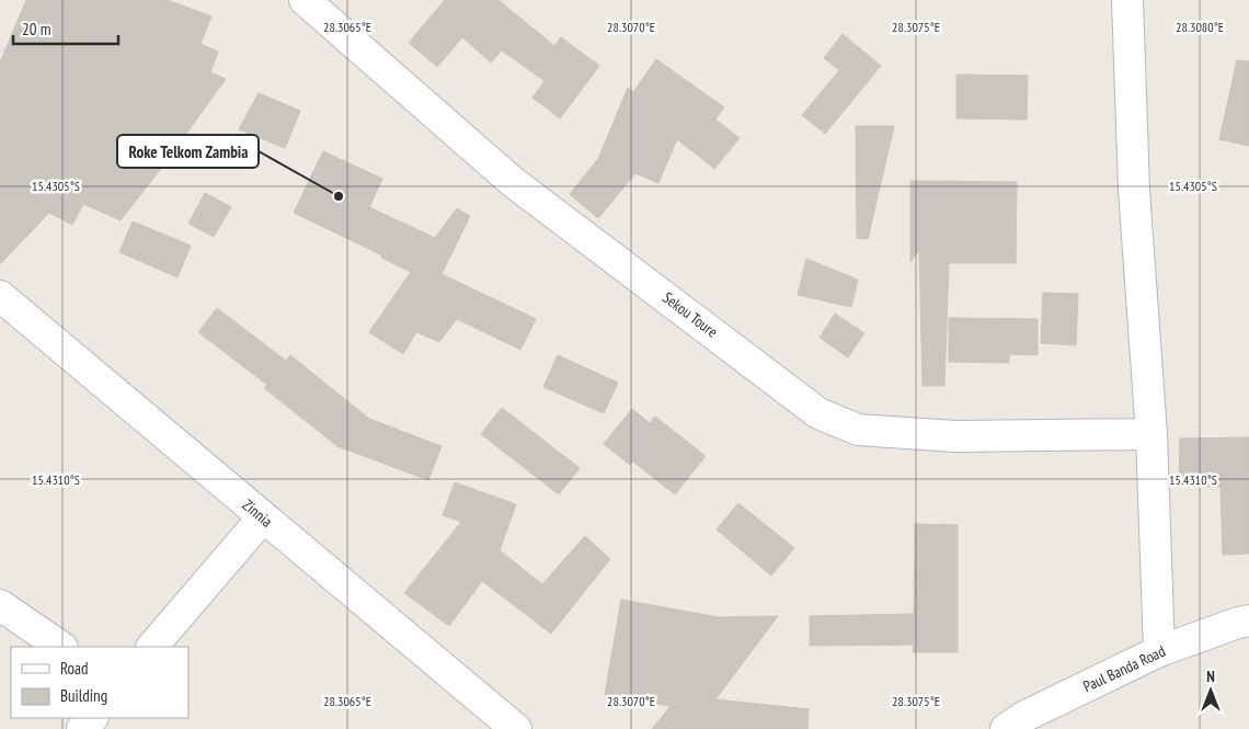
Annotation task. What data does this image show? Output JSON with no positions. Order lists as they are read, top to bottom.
{
  "streets": {
    "street": ["Sekou Toure", "Zinnia", "Paul Banda Road"]
  },
  "places": ["Roke Telkom Zambia"],
  "legend": ["Road", "Building"],
  "scale_bar": "20 m",
  "north": "top",
  "coordinates": [
    "28.3065°E",
    "28.3070°E",
    "28.3075°E",
    "28.3080°E",
    "15.4305°S",
    "15.4310°S"
  ]
}
